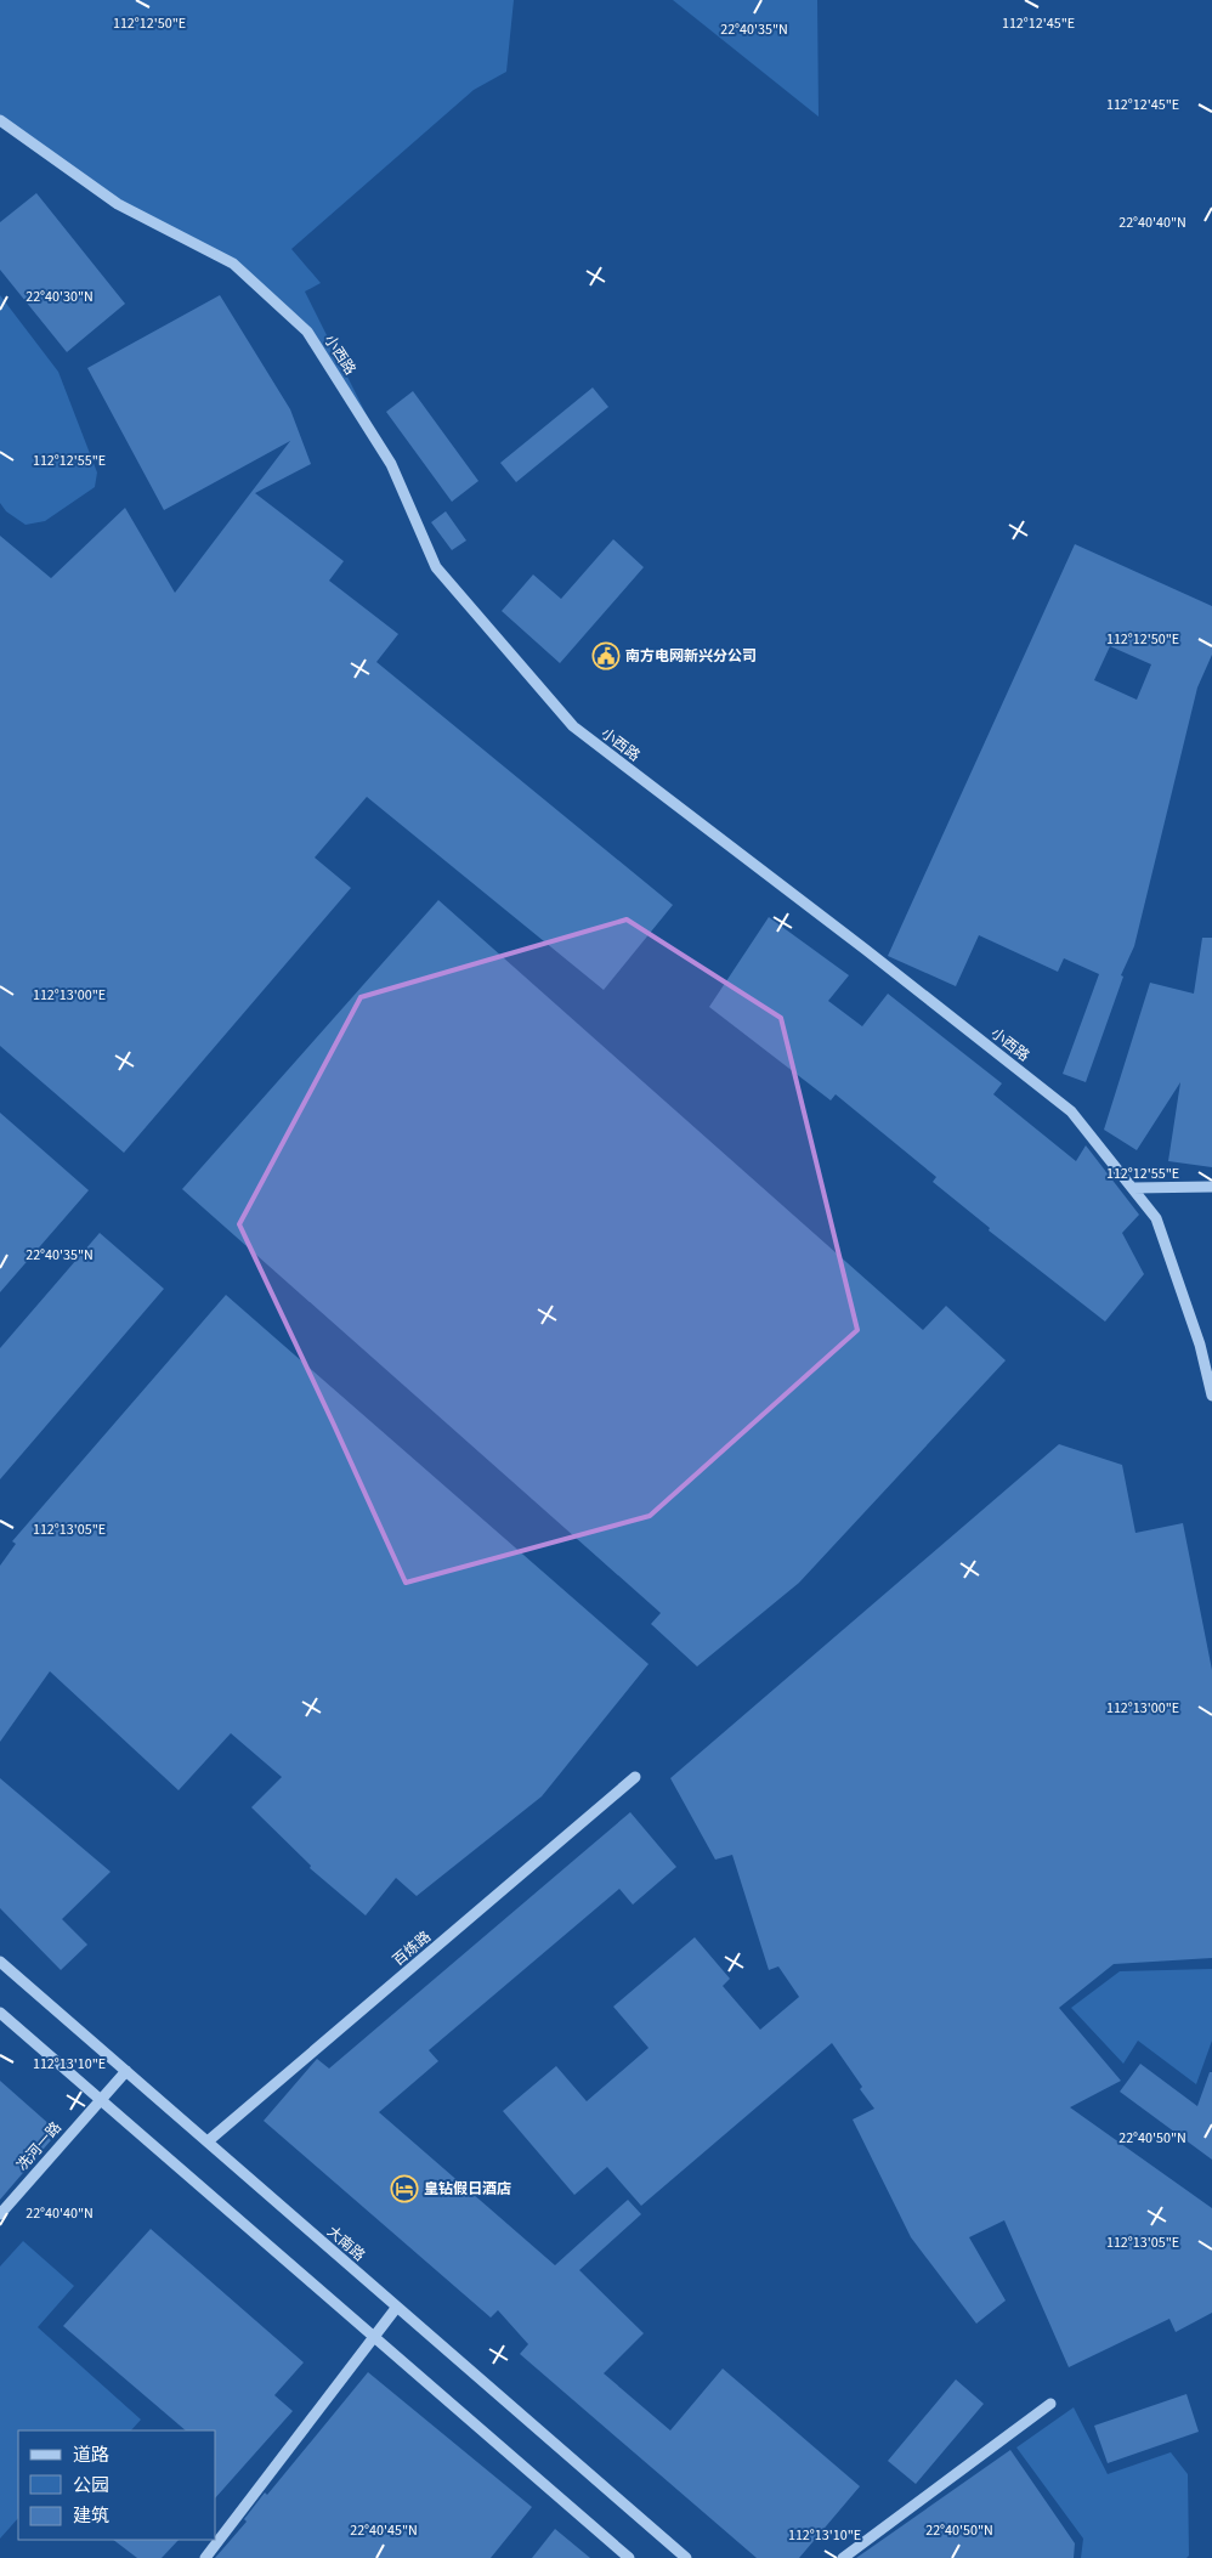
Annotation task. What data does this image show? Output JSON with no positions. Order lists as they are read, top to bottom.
{
  "streets": {
    "street": [
      "小西路",
      "百炼路",
      "冼河一路",
      "大南路"
    ]
  },
  "crossings": [
    ["百炼路", "大南路"],
    ["冼河一路", "大南路"]
  ],
  "places": {
    "public building": ["南方电网新兴分公司"],
    "hotel": ["皇钻假日酒店"]
  },
  "legend": ["道路", "公园", "建筑"],
  "coordinates": [
    "112°12'45\"E",
    "112°12'50\"E",
    "22°40'35\"N",
    "22°40'40\"N",
    "22°40'30\"N",
    "112°12'55\"E",
    "112°13'00\"E",
    "112°13'05\"E",
    "112°13'10\"E",
    "22°40'50\"N",
    "22°40'45\"N"
  ]
}
